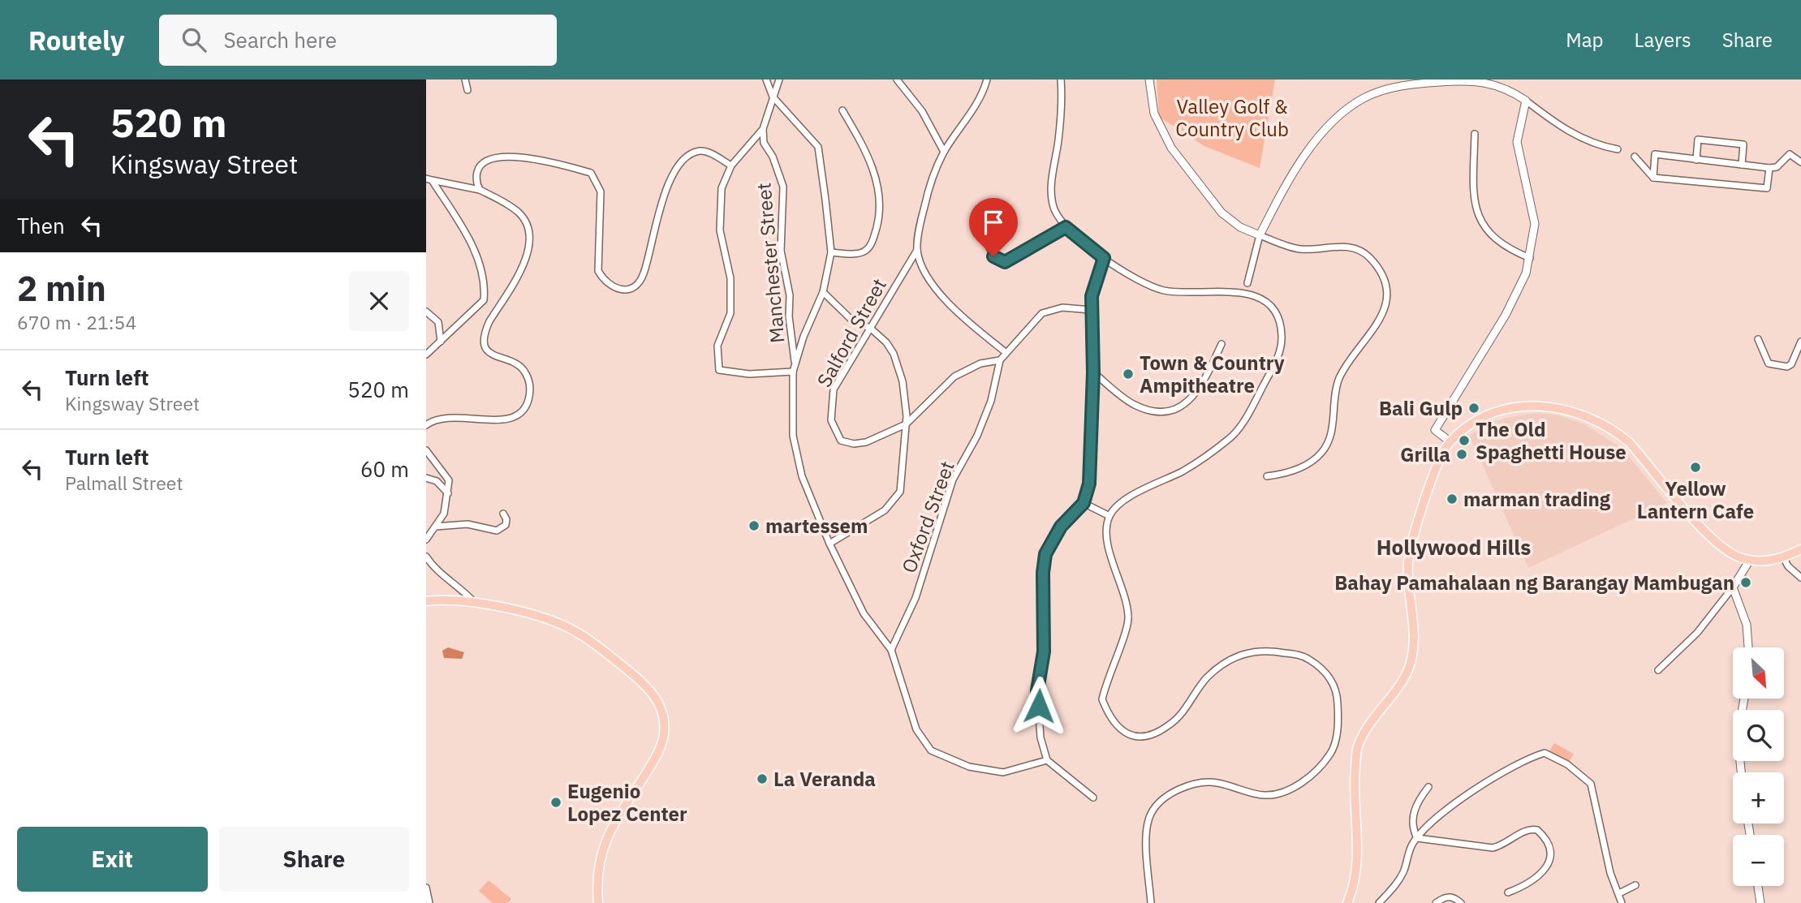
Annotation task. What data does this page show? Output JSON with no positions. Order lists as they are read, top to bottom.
{
  "streets": {
    "street": ["Manchester Street", "Salford Street", "Oxford Street"]
  },
  "crossings": [
    ["Salford Street", "Oxford Street"]
  ],
  "districts": ["Hollywood Hills"],
  "parks": ["Valley Golf & Country Club"],
  "places": [
    "Town & Country Ampitheatre",
    "Bali Gulp",
    "The Old Spaghetti House",
    "Grilla",
    "Yellow Lantern Cafe",
    "marman trading",
    "martessem",
    "Bahay Pamahalaan ng Barangay Mambugan",
    "La Veranda",
    "Eugenio Lopez Center"
  ],
  "north": "bottom right",
  "page": {
    "header": "Routely",
    "search": "Search here",
    "nav": ["Map", "Layers", "Share"],
    "turn": ["520 m", "Kingsway Street"],
    "then": "Then",
    "heading": ["2 min", "670 m · 21:54"],
    "list": [
      {
        "name": "Turn left",
        "note": "Kingsway Street",
        "value": "520 m"
      },
      {
        "name": "Turn left",
        "note": "Palmall Street",
        "value": "60 m"
      }
    ],
    "map_buttons": ["+", "−"],
    "buttons": ["Exit", "Share"]
  }
}
